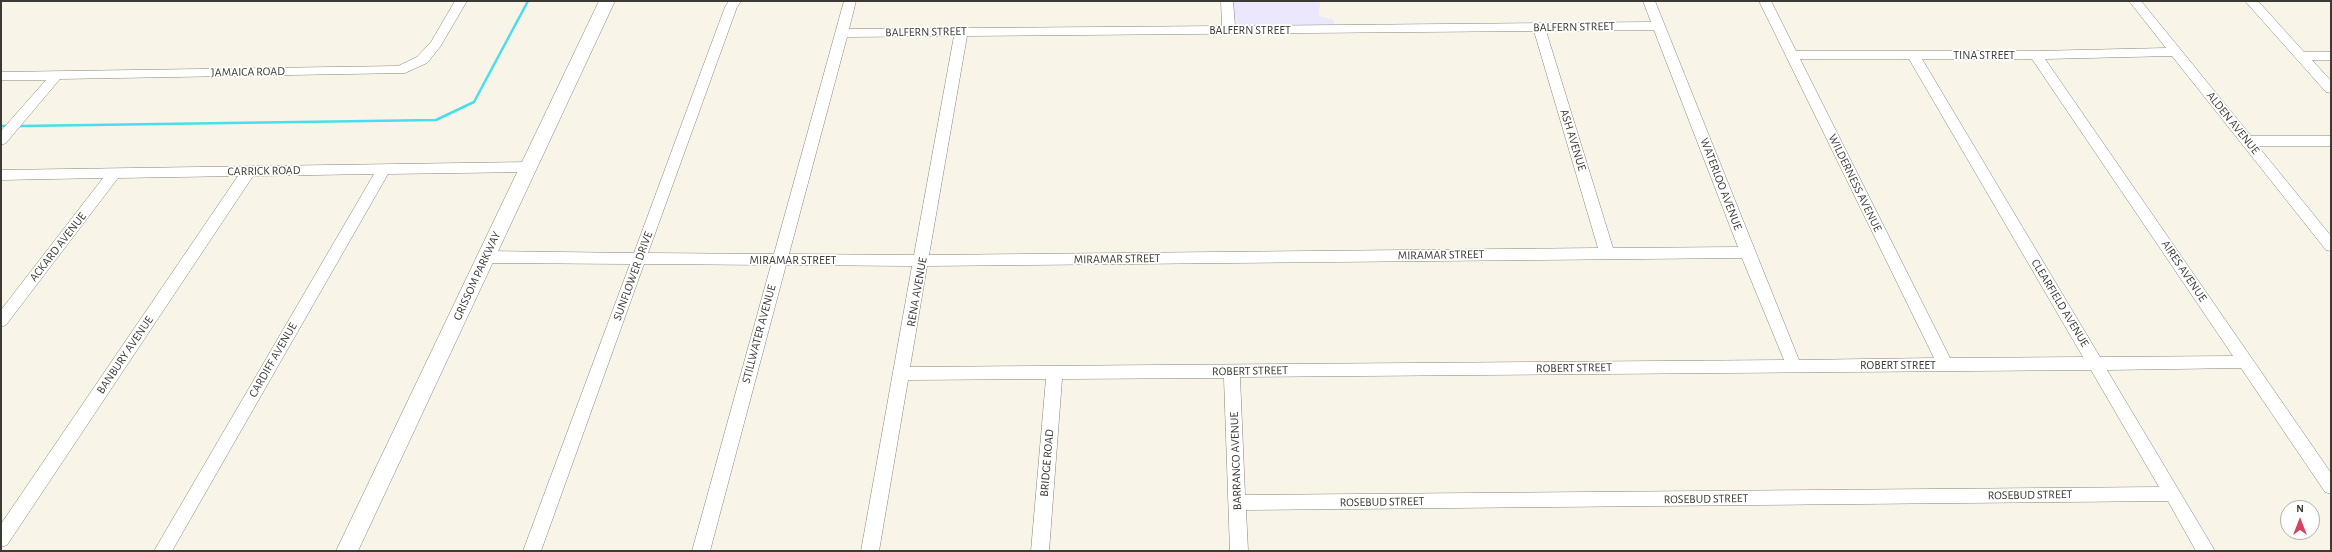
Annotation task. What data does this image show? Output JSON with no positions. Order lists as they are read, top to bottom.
{
  "streets": {
    "main road": ["GRISSOM PARKWAY"],
    "street": [
      "BALFERN STREET",
      "TINA STREET",
      "JAMAICA ROAD",
      "ALDEN AVENUE",
      "ASH AVENUE",
      "CARRICK ROAD",
      "WILDERNESS AVENUE",
      "WATERLOO AVENUE",
      "ACKARD AVENUE",
      "MIRAMAR STREET",
      "AIRES AVENUE",
      "SUNFLOWER DRIVE",
      "RENA AVENUE",
      "CLEARFIELD AVENUE",
      "STILLWATER AVENUE",
      "BANBURY AVENUE",
      "CARDIFF AVENUE",
      "ROBERT STREET",
      "BARRANCO AVENUE",
      "BRIDGE ROAD",
      "ROSEBUD STREET"
    ]
  },
  "crossings": [
    ["BALFERN STREET", "ASH AVENUE"],
    ["BALFERN STREET", "WATERLOO AVENUE"],
    ["BALFERN STREET", "RENA AVENUE"],
    ["BALFERN STREET", "STILLWATER AVENUE"],
    ["TINA STREET", "ALDEN AVENUE"],
    ["TINA STREET", "WILDERNESS AVENUE"],
    ["TINA STREET", "AIRES AVENUE"],
    ["TINA STREET", "CLEARFIELD AVENUE"],
    ["ASH AVENUE", "MIRAMAR STREET"],
    ["CARRICK ROAD", "ACKARD AVENUE"],
    ["CARRICK ROAD", "GRISSOM PARKWAY"],
    ["CARRICK ROAD", "BANBURY AVENUE"],
    ["CARRICK ROAD", "CARDIFF AVENUE"],
    ["WILDERNESS AVENUE", "ROBERT STREET"],
    ["WATERLOO AVENUE", "MIRAMAR STREET"],
    ["WATERLOO AVENUE", "ROBERT STREET"],
    ["MIRAMAR STREET", "GRISSOM PARKWAY"],
    ["MIRAMAR STREET", "SUNFLOWER DRIVE"],
    ["MIRAMAR STREET", "RENA AVENUE"],
    ["MIRAMAR STREET", "STILLWATER AVENUE"],
    ["AIRES AVENUE", "ROBERT STREET"],
    ["RENA AVENUE", "ROBERT STREET"],
    ["CLEARFIELD AVENUE", "ROBERT STREET"],
    ["CLEARFIELD AVENUE", "ROSEBUD STREET"],
    ["ROBERT STREET", "BARRANCO AVENUE"],
    ["ROBERT STREET", "BRIDGE ROAD"],
    ["BARRANCO AVENUE", "ROSEBUD STREET"]
  ],
  "north": "top"
}
